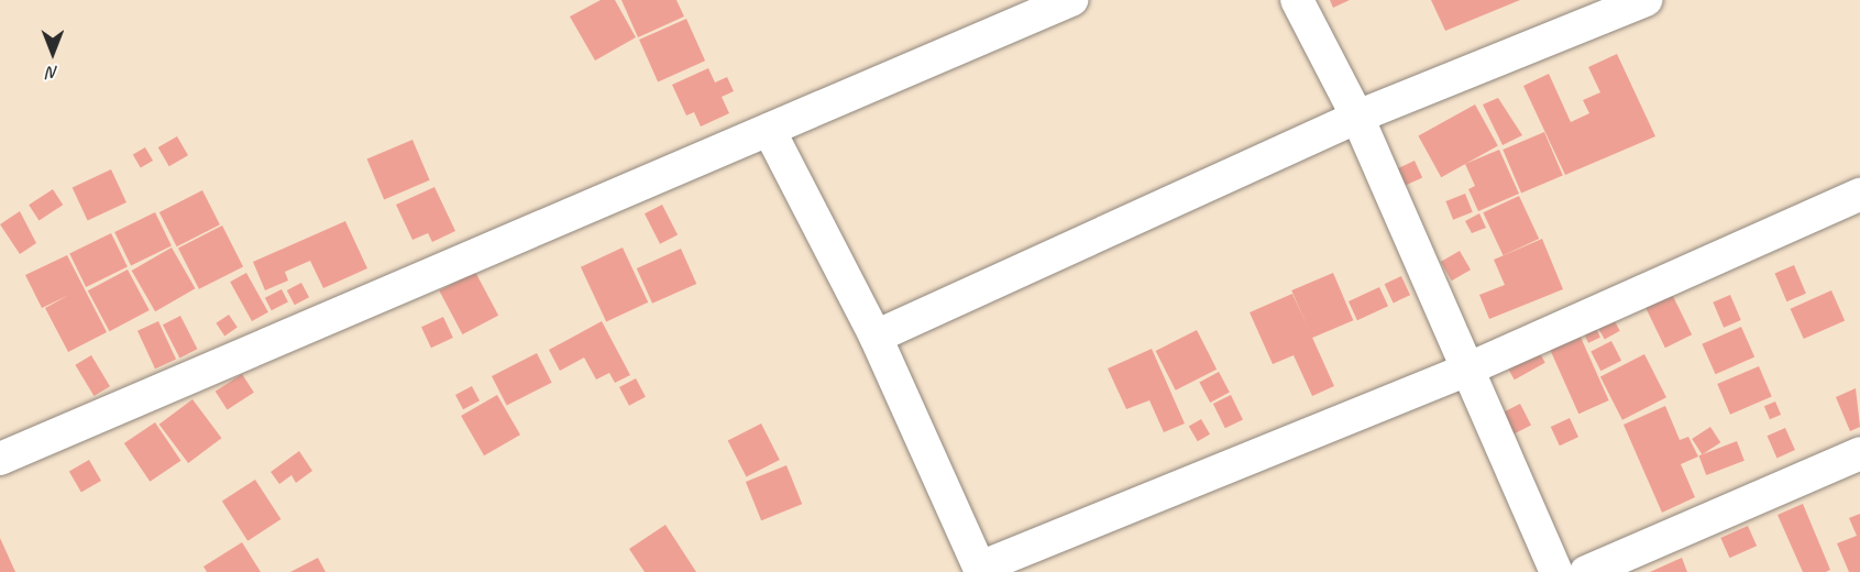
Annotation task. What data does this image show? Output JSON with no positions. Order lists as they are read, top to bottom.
{
  "north": "bottom"
}
